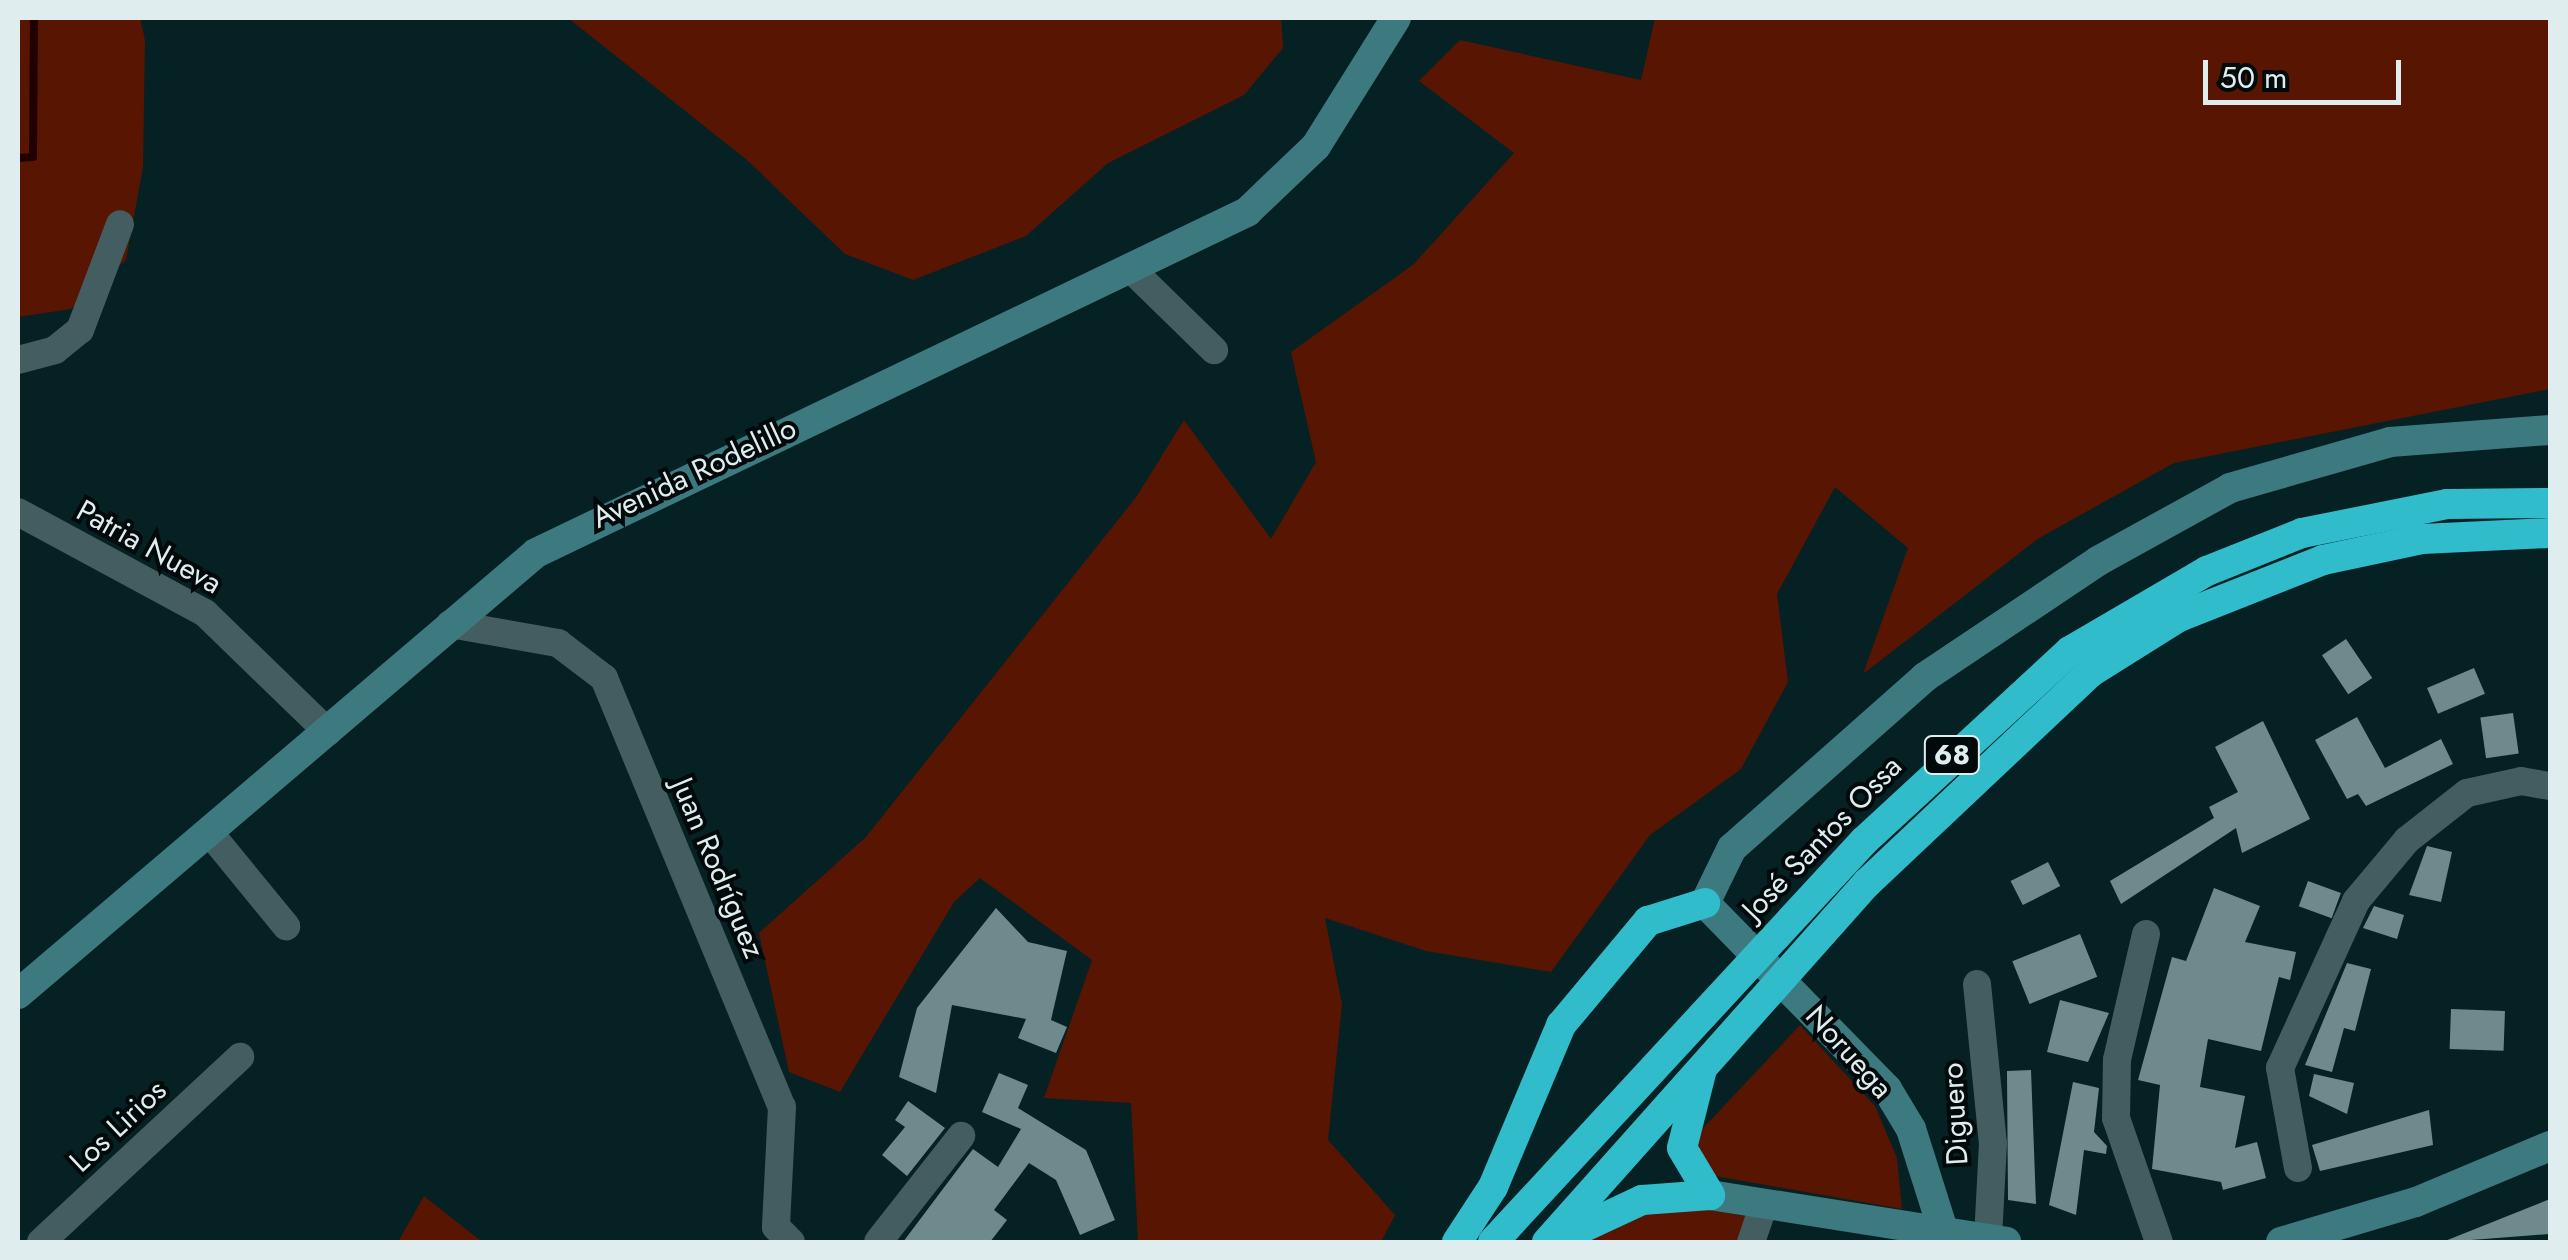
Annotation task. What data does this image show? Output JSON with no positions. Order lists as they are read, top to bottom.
{
  "streets": {
    "highway": ["68", "José Santos Ossa"],
    "street": [
      "Avenida Rodelillo",
      "Patria Nueva",
      "Juan Rodríguez",
      "Noruega",
      "Diguero",
      "Los Lirios"
    ]
  },
  "crossings": [
    ["Avenida Rodelillo", "Patria Nueva"],
    ["Avenida Rodelillo", "Juan Rodríguez"]
  ],
  "scale_bar": "50 m"
}
